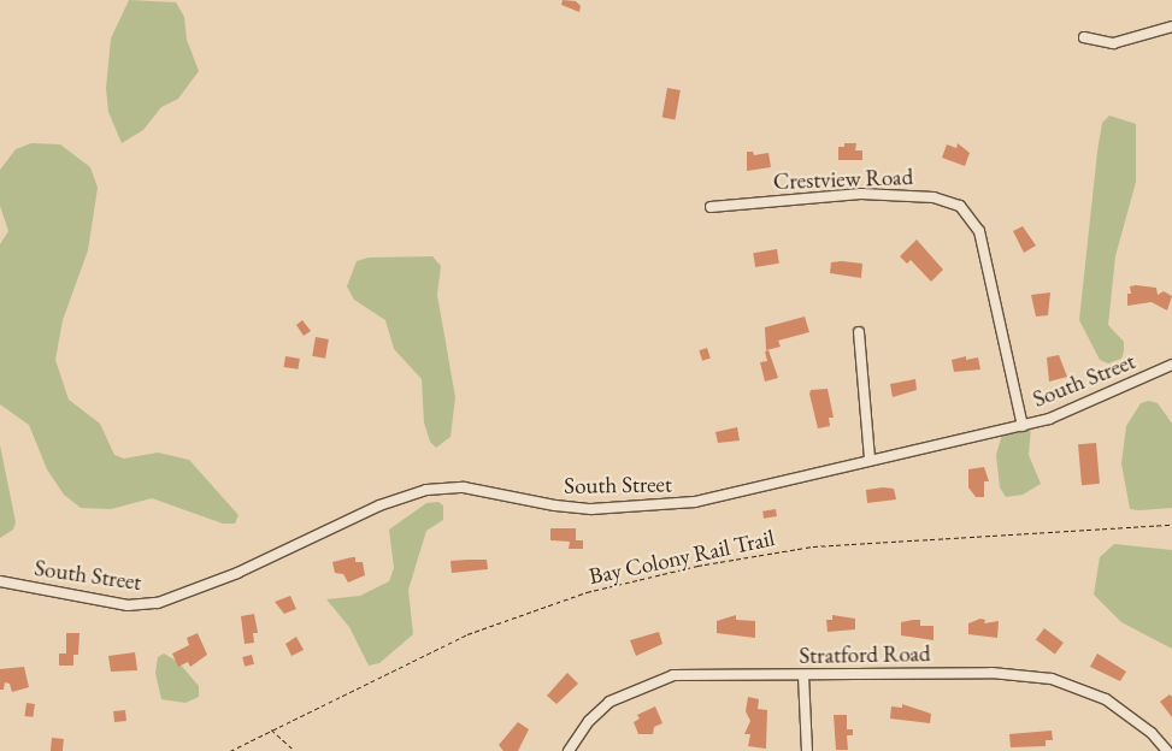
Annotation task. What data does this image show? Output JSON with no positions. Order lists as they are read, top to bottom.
{
  "streets": {
    "street": ["Crestview Road", "South Street", "Stratford Road"],
    "path": ["Bay Colony Rail Trail"]
  },
  "crossings": [
    ["Crestview Road", "South Street"]
  ]
}
